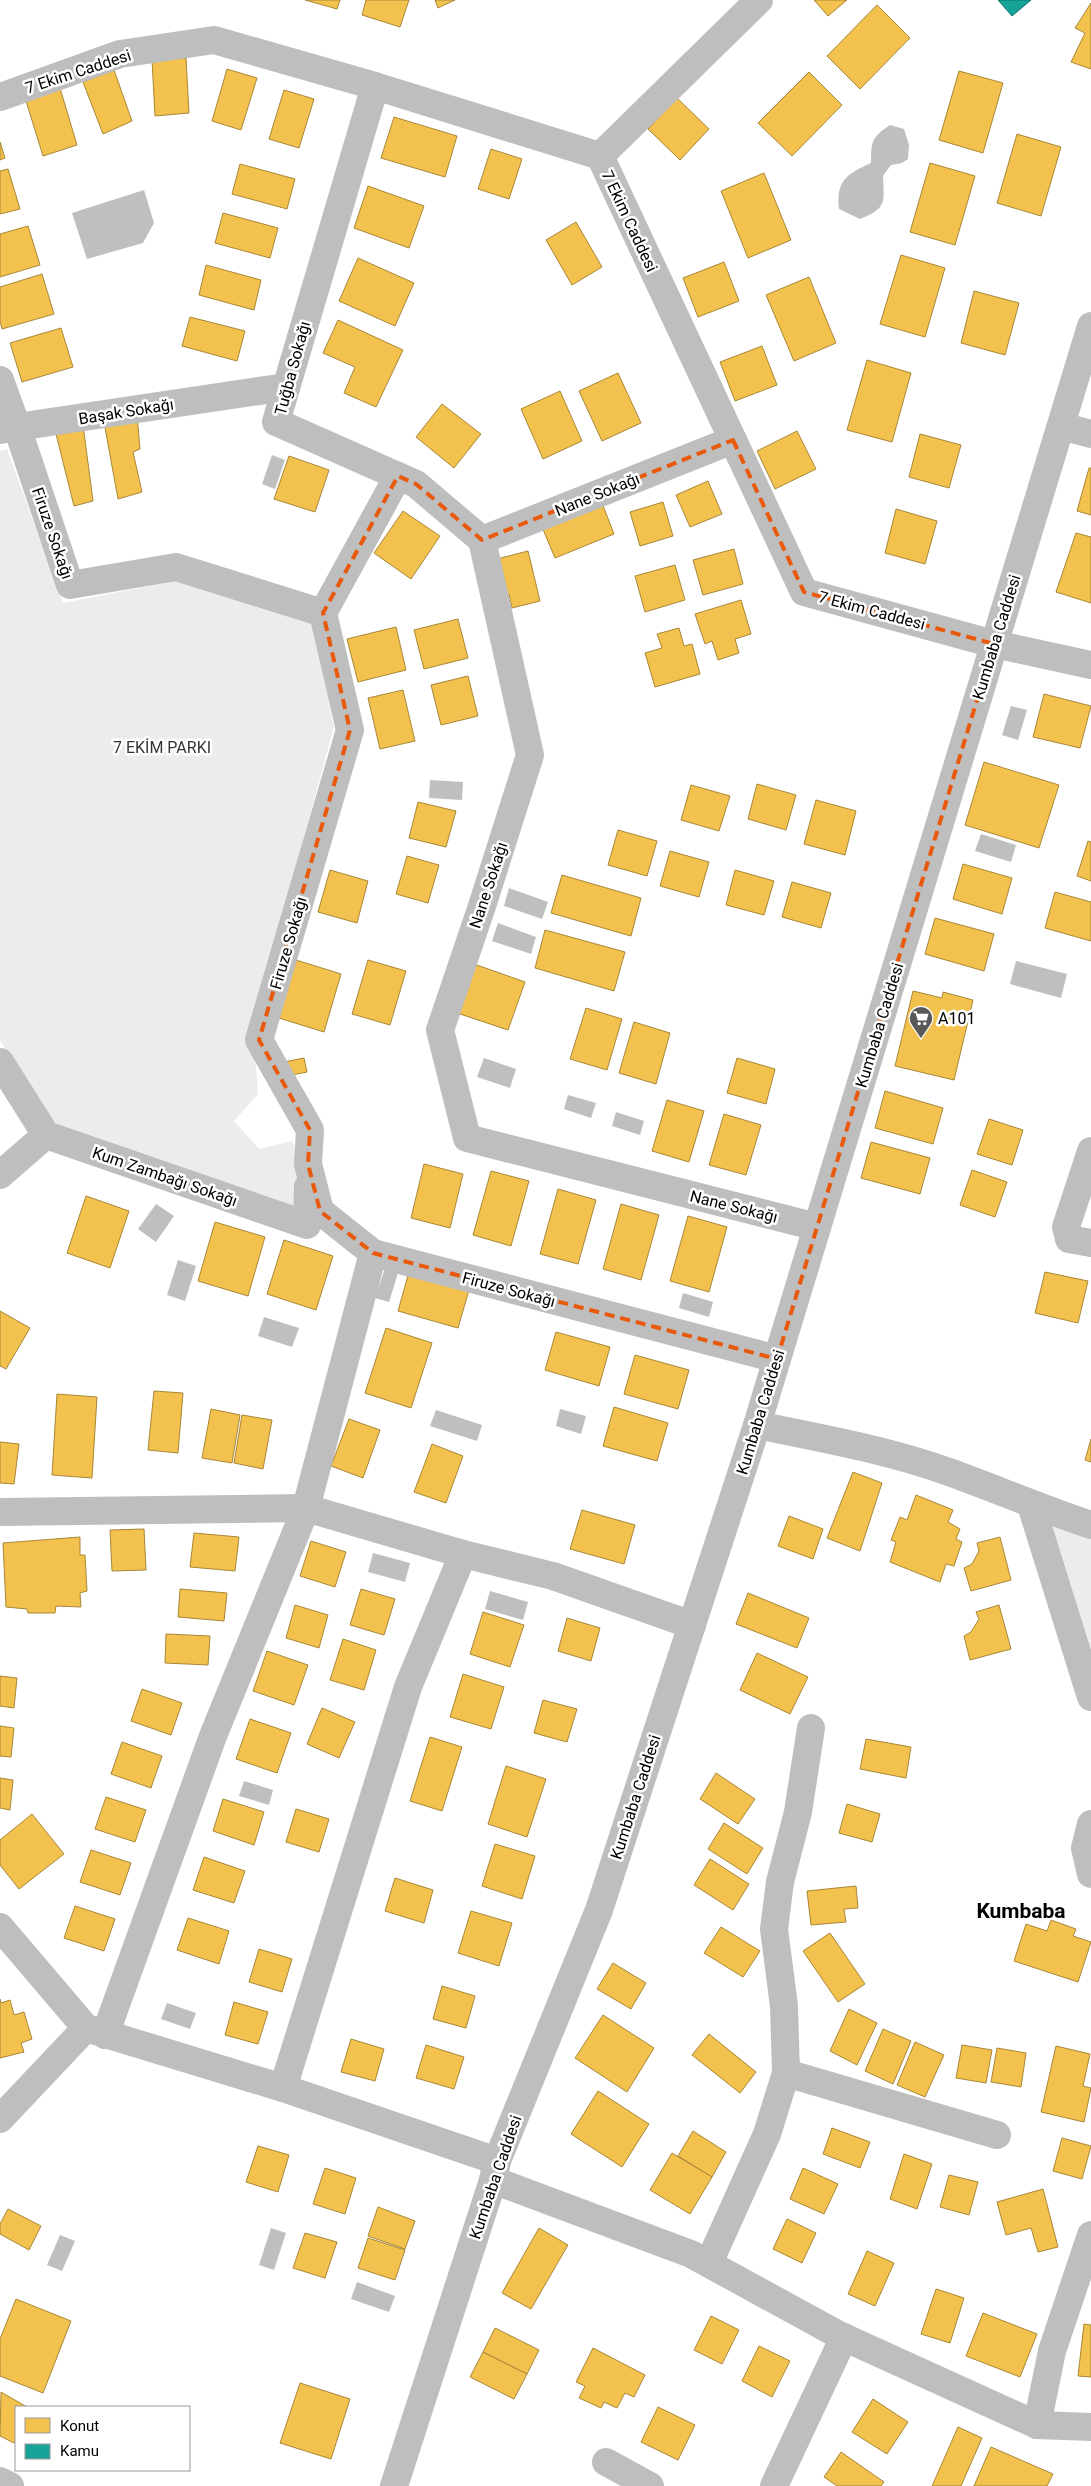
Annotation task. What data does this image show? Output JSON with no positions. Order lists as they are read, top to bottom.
{
  "streets": {
    "street": [
      "7 Ekim Caddesi",
      "Tuğba Sokağı",
      "Başak Sokağı",
      "Nane Sokağı",
      "Firuze Sokağı",
      "Kumbaba Caddesi",
      "Kum Zambağı Sokağı"
    ]
  },
  "crossings": [
    ["7 Ekim Caddesi", "Tuğba Sokağı"],
    ["7 Ekim Caddesi", "Nane Sokağı"],
    ["7 Ekim Caddesi", "Kumbaba Caddesi"],
    ["Tuğba Sokağı", "Başak Sokağı"],
    ["Tuğba Sokağı", "Nane Sokağı"],
    ["Başak Sokağı", "Firuze Sokağı"],
    ["Nane Sokağı", "Kumbaba Caddesi"],
    ["Firuze Sokağı", "Kumbaba Caddesi"],
    ["Firuze Sokağı", "Kum Zambağı Sokağı"]
  ],
  "districts": ["Kumbaba"],
  "parks": ["7 EKİM PARKI"],
  "places": {
    "supermarket": ["A101"]
  },
  "legend": ["Konut", "Kamu"]
}
